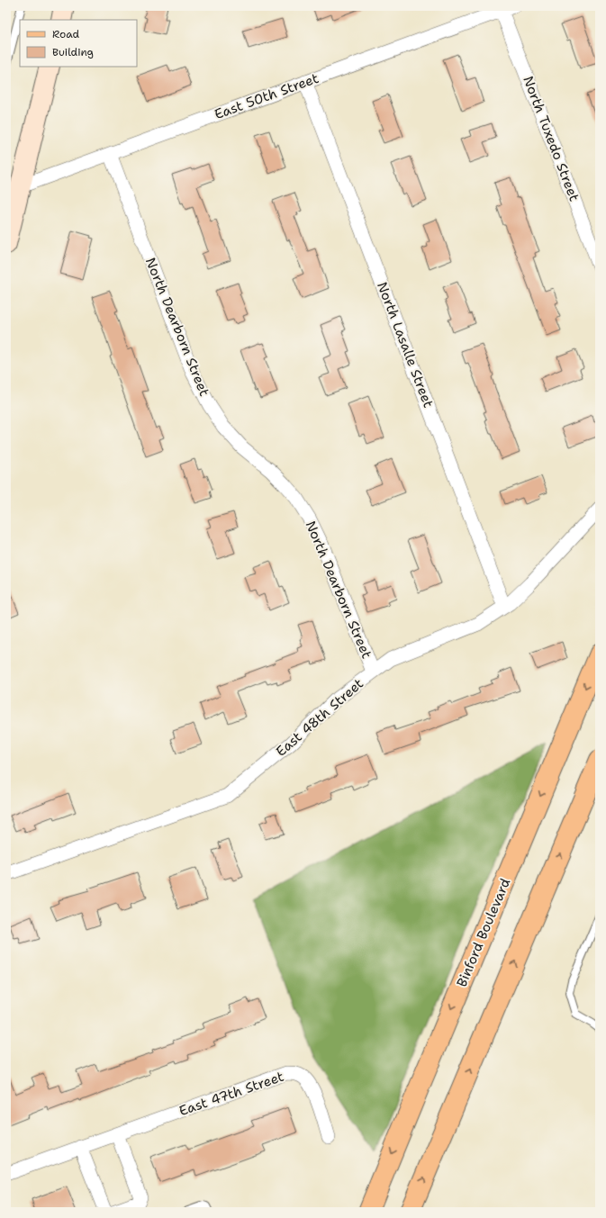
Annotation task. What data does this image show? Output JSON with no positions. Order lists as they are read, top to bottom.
{
  "streets": {
    "main road": ["Binford Boulevard"],
    "street": [
      "East 50th Street",
      "North Tuxedo Street",
      "North Dearborn Street",
      "North Lasalle Street",
      "East 48th Street",
      "East 47th Street"
    ]
  },
  "crossings": [
    ["East 50th Street", "North Tuxedo Street"],
    ["East 50th Street", "North Dearborn Street"],
    ["East 50th Street", "North Lasalle Street"],
    ["North Dearborn Street", "East 48th Street"],
    ["North Lasalle Street", "East 48th Street"]
  ],
  "legend": ["Road", "Building"]
}
